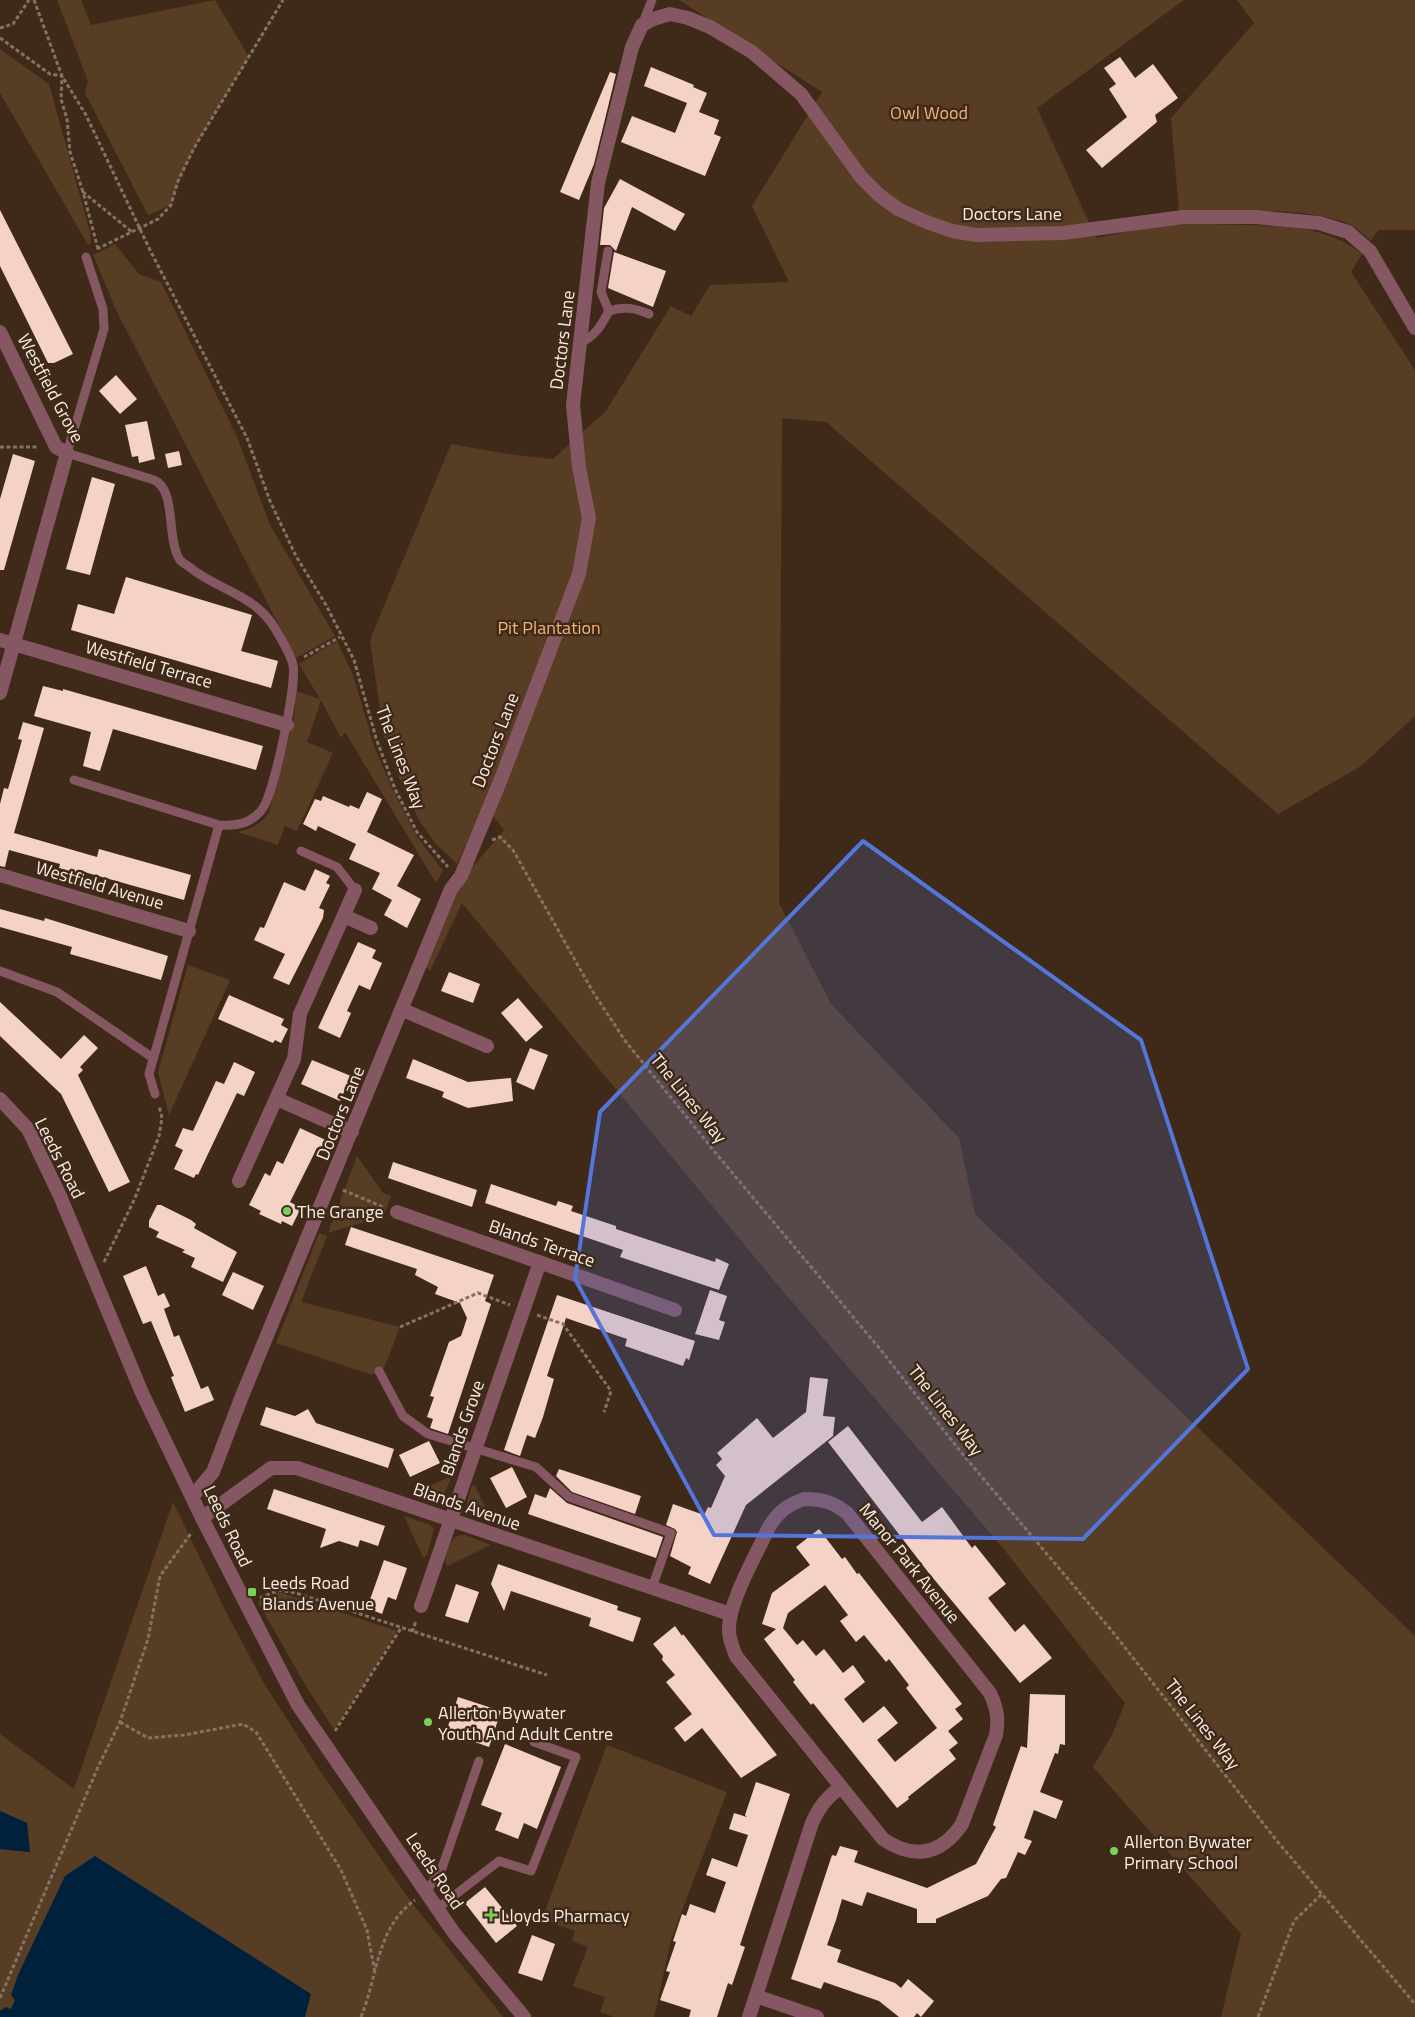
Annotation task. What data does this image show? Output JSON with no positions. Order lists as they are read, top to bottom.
{
  "streets": {
    "street": [
      "Doctors Lane",
      "Westfield Grove",
      "Westfield Terrace",
      "Westfield Avenue",
      "Leeds Road",
      "Blands Terrace",
      "Blands Grove",
      "Blands Avenue",
      "Manor Park Avenue"
    ],
    "path": ["The Lines Way"]
  },
  "crossings": [
    ["Doctors Lane", "The Lines Way"],
    ["Doctors Lane", "Leeds Road"],
    ["Westfield Grove", "Westfield Terrace"],
    ["Leeds Road", "Blands Avenue"],
    ["Blands Terrace", "Blands Grove"],
    ["Blands Grove", "Blands Avenue"],
    ["Blands Avenue", "Manor Park Avenue"]
  ],
  "parks": ["Owl Wood", "Pit Plantation"],
  "places": {
    "other": ["The Grange", "Allerton Bywater Youth And Adult Centre", "Allerton Bywater Primary School"],
    "transit": ["Leeds Road Blands Avenue"],
    "health": ["Lloyds Pharmacy"]
  }
}
